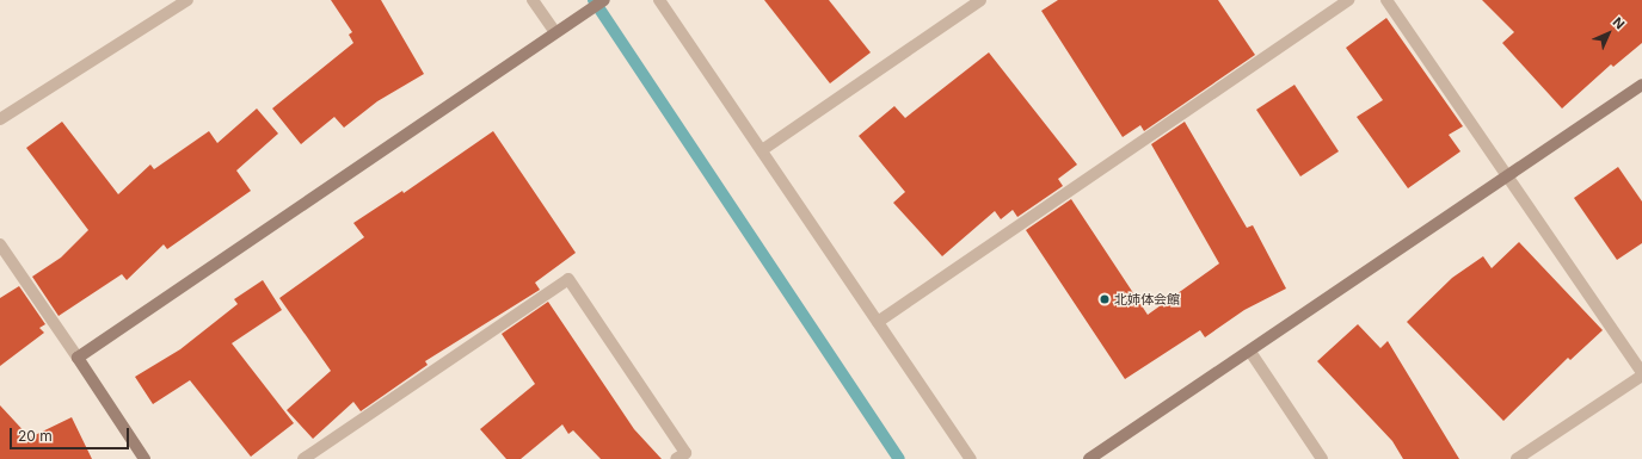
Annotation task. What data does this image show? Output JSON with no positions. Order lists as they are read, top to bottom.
{
  "places": ["北姉体会館"],
  "scale_bar": "20 m",
  "north": "top right"
}
